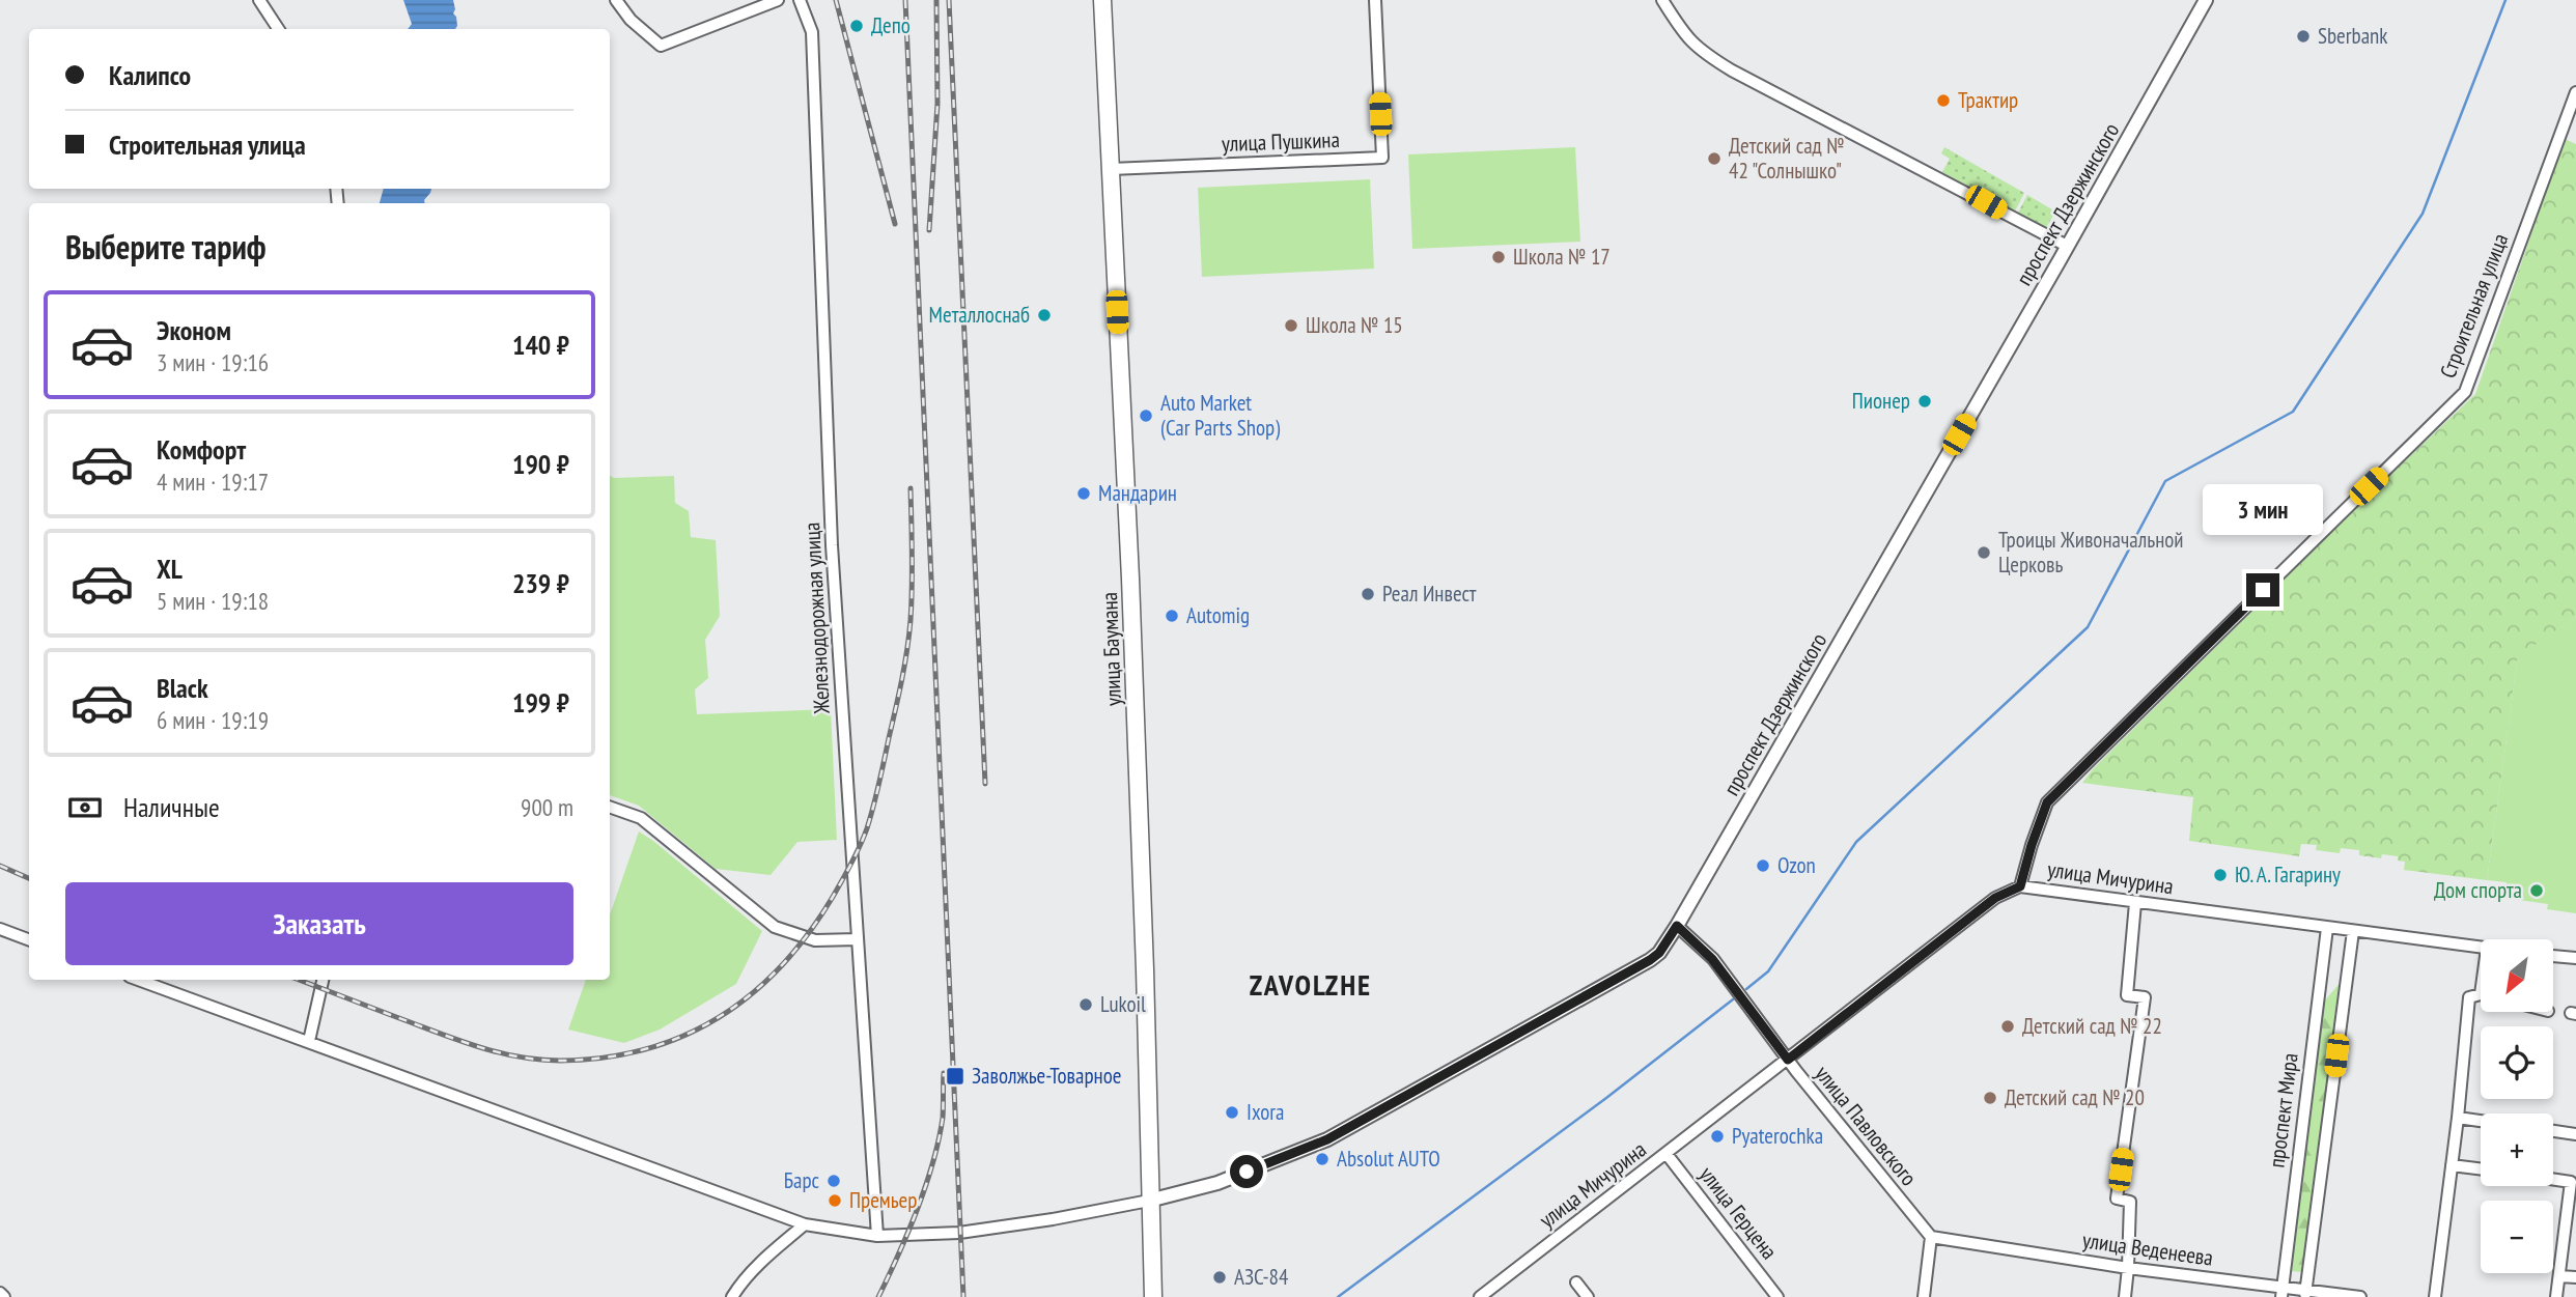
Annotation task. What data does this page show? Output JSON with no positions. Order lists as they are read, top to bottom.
{
  "streets": {
    "main road": ["улица Баумана"],
    "street": [
      "улица Пушкина",
      "проспект Дзержинского",
      "Строительная улица",
      "Железнодорожная улица",
      "улица Мичурина",
      "проспект Мира",
      "улица Павловского",
      "улица Герцена",
      "улица Веденеева"
    ]
  },
  "crossings": [
    ["улица Пушкина", "улица Баумана"],
    ["проспект Дзержинского", "улица Баумана"],
    ["проспект Дзержинского", "улица Павловского"],
    ["Строительная улица", "улица Мичурина"],
    ["улица Мичурина", "проспект Мира"],
    ["улица Мичурина", "улица Павловского"],
    ["улица Мичурина", "улица Герцена"],
    ["проспект Мира", "улица Веденеева"],
    ["улица Павловского", "улица Веденеева"]
  ],
  "districts": ["ZAVOLZHE"],
  "places": {
    "other": [
      "Депо",
      "Sberbank",
      "Трактир",
      "Детский сад № 42 \"Солнышко\"",
      "Школа № 17",
      "Металлоснаб",
      "Школа № 15",
      "Пионер",
      "Auto Market (Car Parts Shop)",
      "Мандарин",
      "Троицы Живоначальной Церковь",
      "Реал Инвест",
      "Automig",
      "Ozon",
      "Ю. А. Гагарину",
      "Дом спорта",
      "Lukoil",
      "Детский сад № 22",
      "Детский сад № 20",
      "Ixora",
      "Pyaterochka",
      "Absolut AUTO",
      "Барс",
      "Премьер",
      "АЗС-84"
    ],
    "transit": ["Заволжье-Товарное"]
  },
  "north": "bottom left",
  "page": {
    "banner": ["Калипсо", "Строительная улица"],
    "heading": "Выберите тариф",
    "list": [
      {
        "name": "Эконом",
        "note": "3 мин · 19:16",
        "value": "140 ₽"
      },
      {
        "name": "Комфорт",
        "note": "4 мин · 19:17",
        "value": "190 ₽"
      },
      {
        "name": "XL",
        "note": "5 мин · 19:18",
        "value": "239 ₽"
      },
      {
        "name": "Black",
        "note": "6 мин · 19:19",
        "value": "199 ₽"
      }
    ],
    "bubble": "3 мин",
    "pay": ["Наличные", "900 m"],
    "buttons": "Заказать",
    "map_buttons": ["+", "−"]
  }
}
